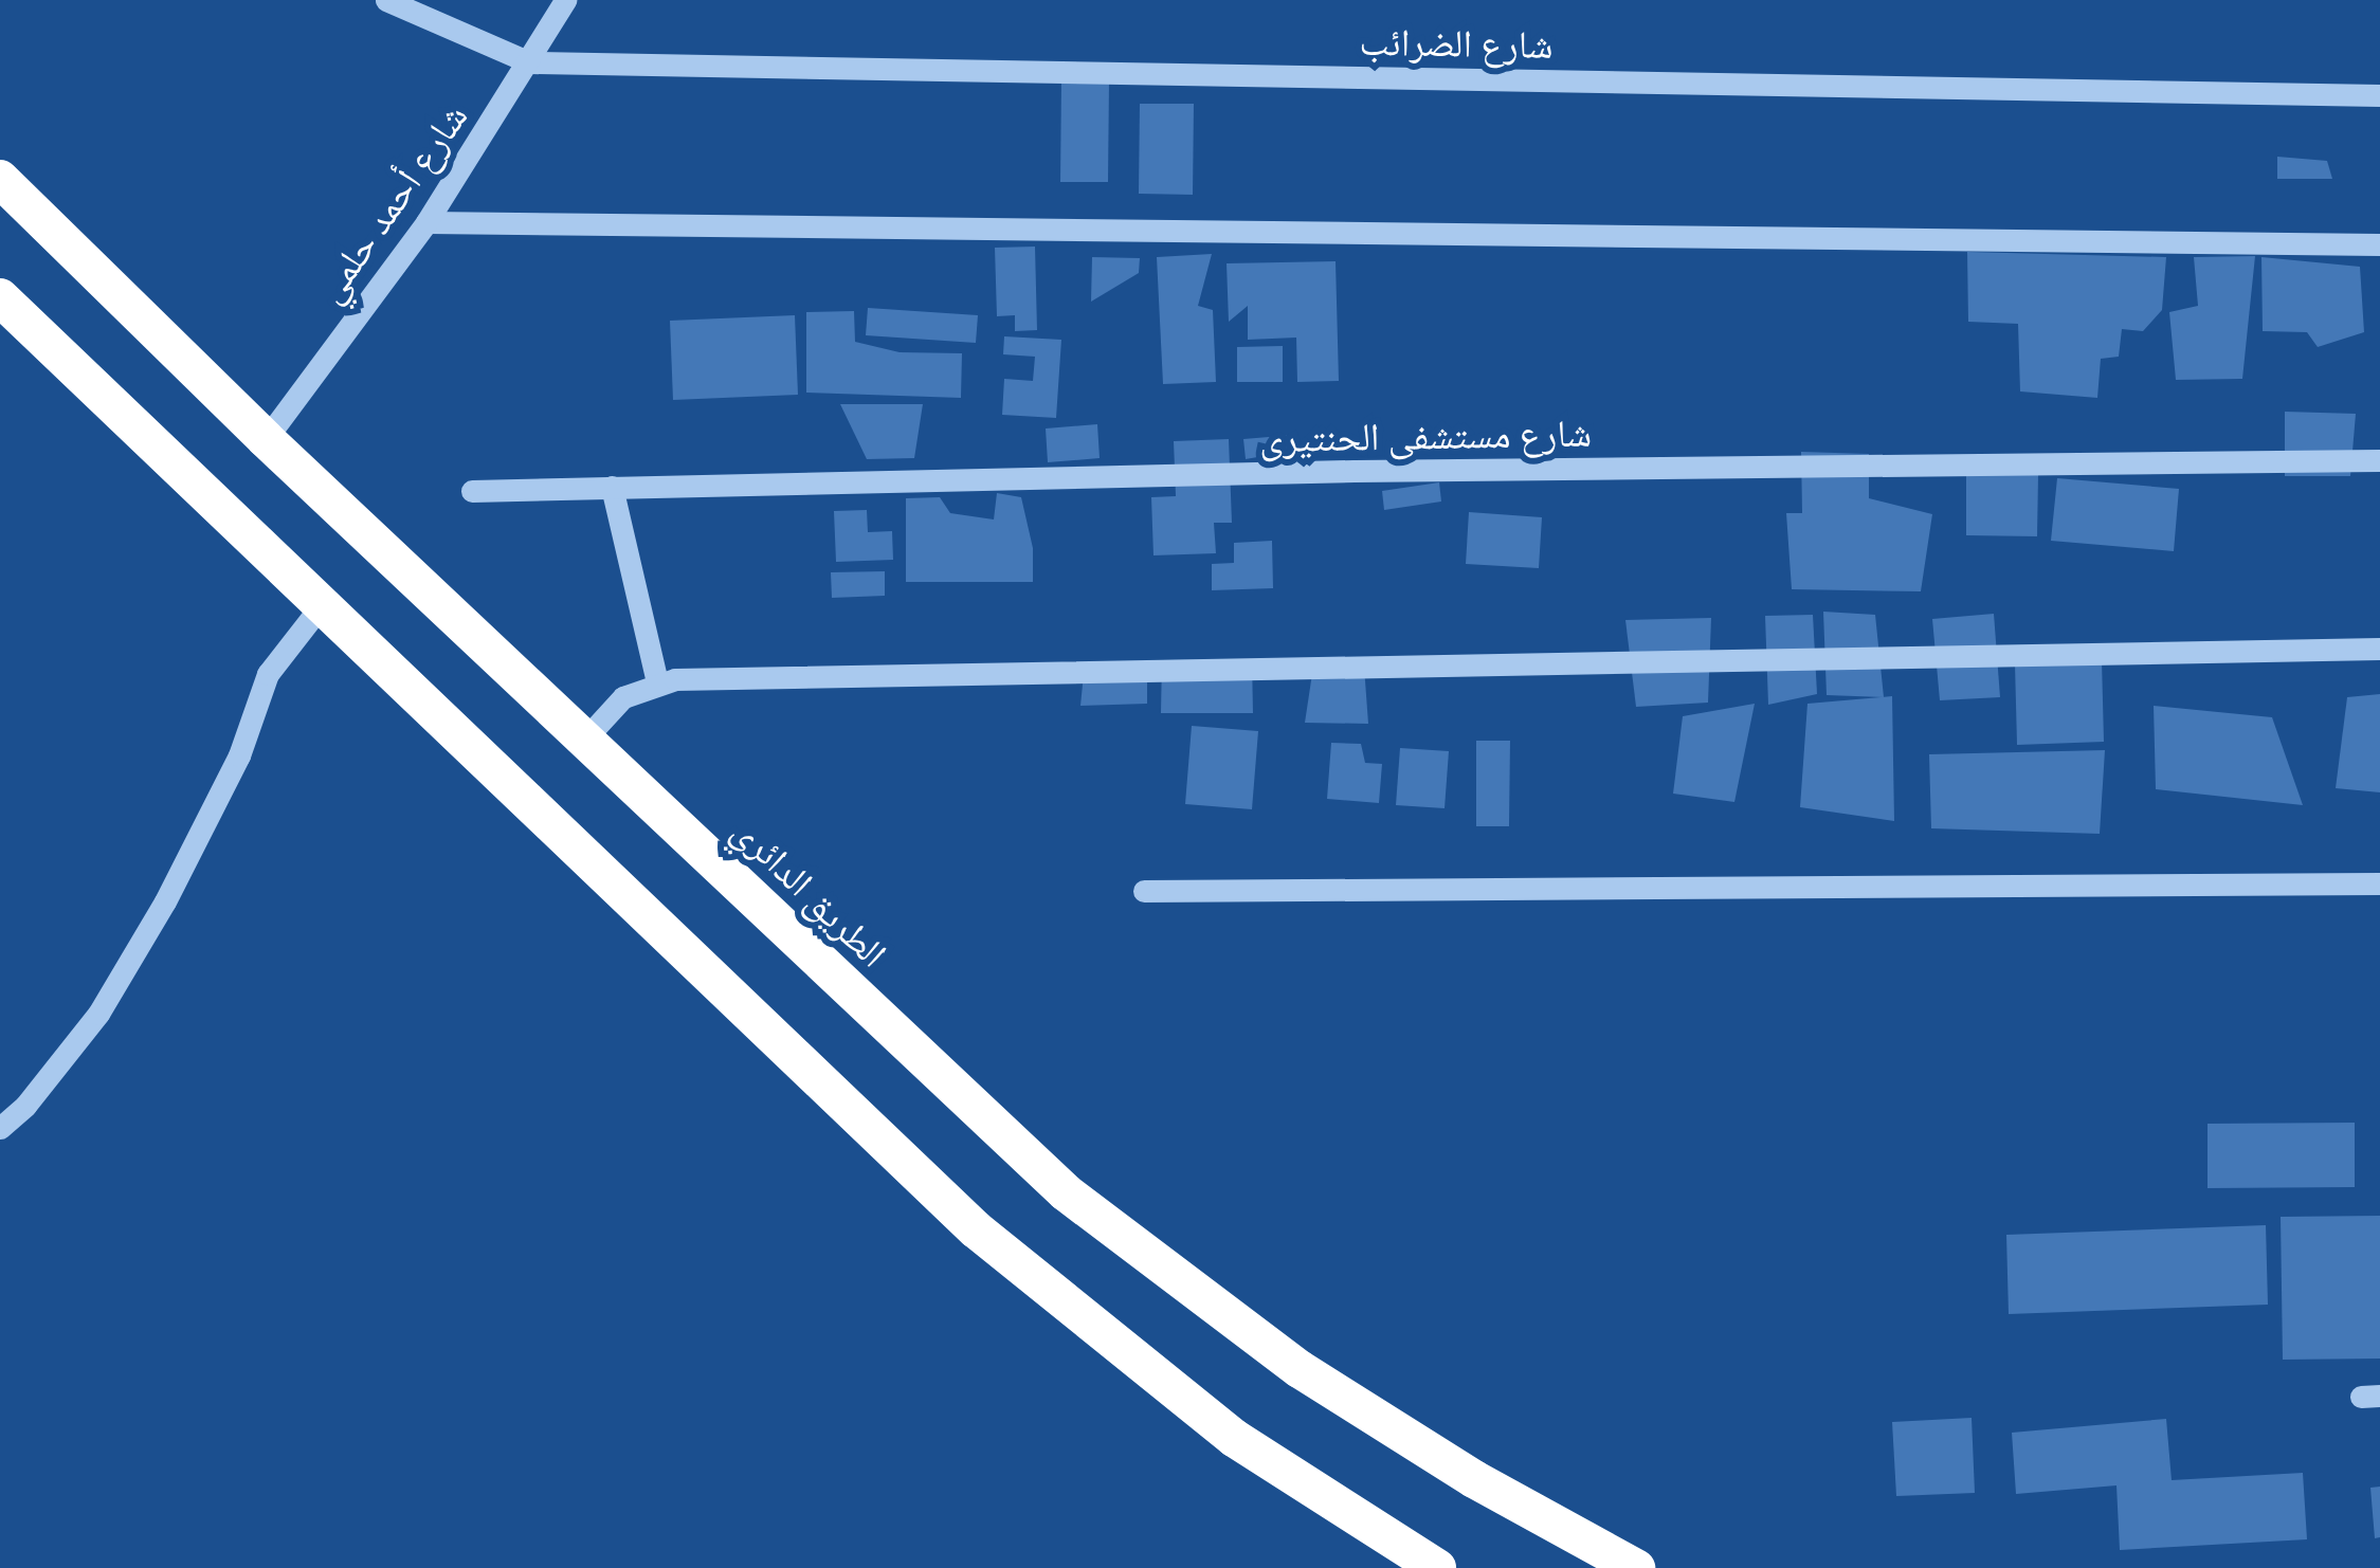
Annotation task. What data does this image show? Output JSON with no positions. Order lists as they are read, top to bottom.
{
  "streets": {
    "highway": ["الطريق الدائري"],
    "street": ["شارع الضرائب", "شارع أحمد حلمي", "شارع مستشفى الحنتيرى"]
  },
  "crossings": [
    ["شارع الضرائب", "شارع أحمد حلمي"],
    ["شارع أحمد حلمي", "الطريق الدائري"]
  ]
}
